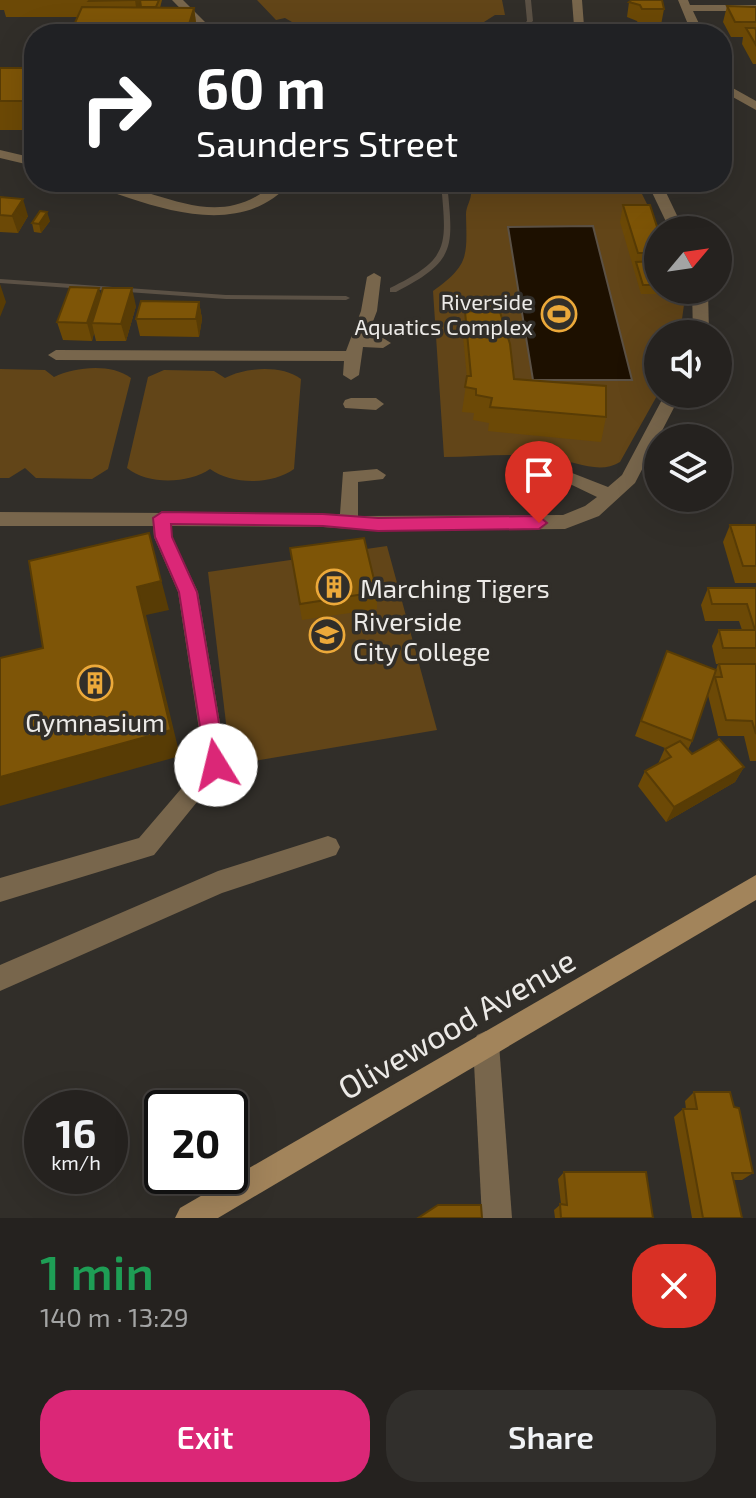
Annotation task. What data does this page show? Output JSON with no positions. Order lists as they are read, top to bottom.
{
  "streets": {
    "main road": ["Olivewood Avenue"]
  },
  "places": {
    "sports": ["Riverside Aquatics Complex"],
    "building": ["Marching Tigers", "Gymnasium"],
    "school or university": ["Riverside City College"]
  },
  "north": "top right",
  "page": {
    "turn": ["60 m", "Saunders Street"],
    "speed": "16 km/h",
    "limit": "20",
    "heading": ["1 min", "140 m · 13:29"],
    "buttons": ["Exit", "Share"]
  }
}
